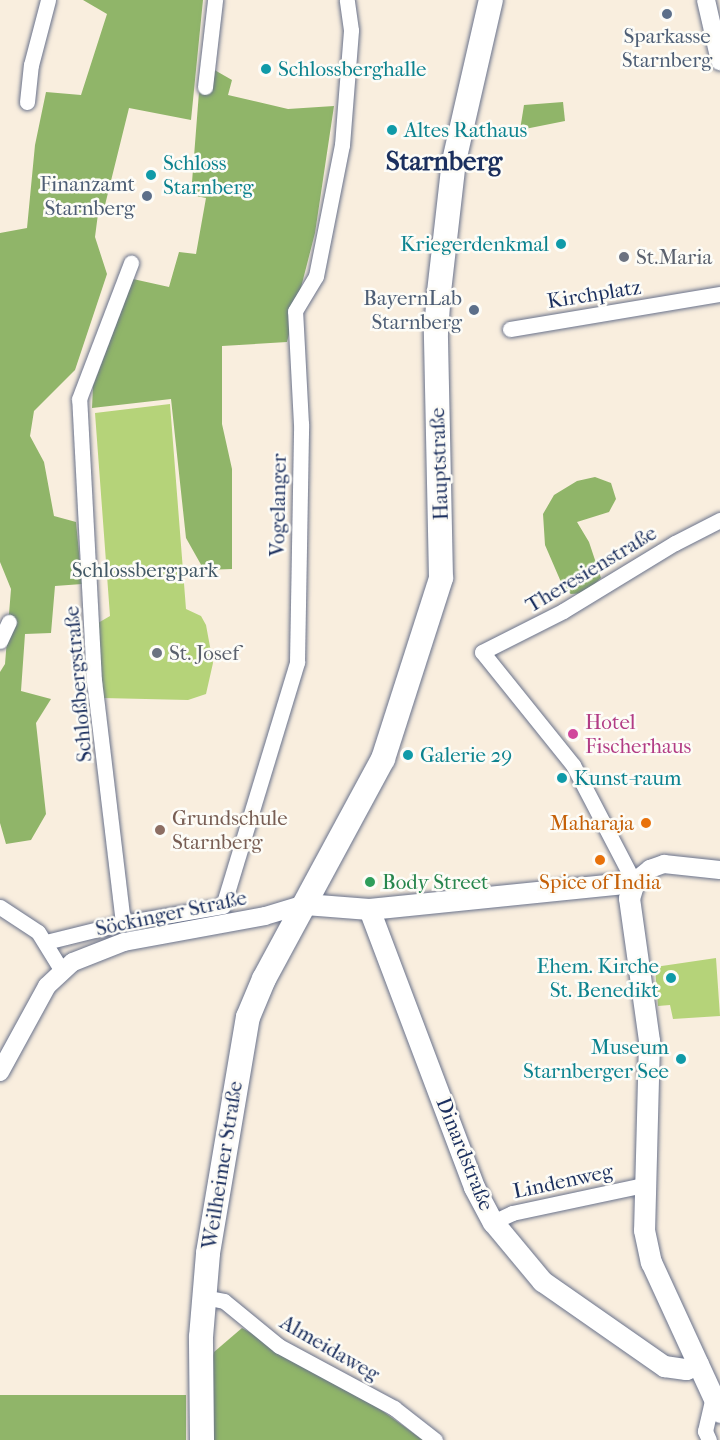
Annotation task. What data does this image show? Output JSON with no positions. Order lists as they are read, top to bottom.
{
  "streets": {
    "main road": ["Hauptstraße", "Dinardstraße", "Weilheimer Straße"],
    "street": [
      "Kirchplatz",
      "Vogelanger",
      "Theresienstraße",
      "Schloßbergstraße",
      "Söckinger Straße",
      "Lindenweg",
      "Almeidaweg"
    ]
  },
  "crossings": [
    ["Hauptstraße", "Söckinger Straße"],
    ["Hauptstraße", "Weilheimer Straße"],
    ["Vogelanger", "Schloßbergstraße"],
    ["Söckinger Straße", "Weilheimer Straße"],
    ["Dinardstraße", "Lindenweg"],
    ["Weilheimer Straße", "Almeidaweg"]
  ],
  "districts": ["Starnberg"],
  "parks": ["Schlossbergpark"],
  "places": [
    "Sparkasse Starnberg",
    "Schlossberghalle",
    "Altes Rathaus",
    "Schloss Starnberg",
    "Finanzamt Starnberg",
    "Kriegerdenkmal",
    "St.Maria",
    "BayernLab Starnberg",
    "St. Josef",
    "Hotel Fischerhaus",
    "Galerie 29",
    "Kunst-raum",
    "Maharaja",
    "Grundschule Starnberg",
    "Spice of India",
    "Body Street",
    "Ehem. Kirche St. Benedikt",
    "Museum Starnberger See"
  ]
}
